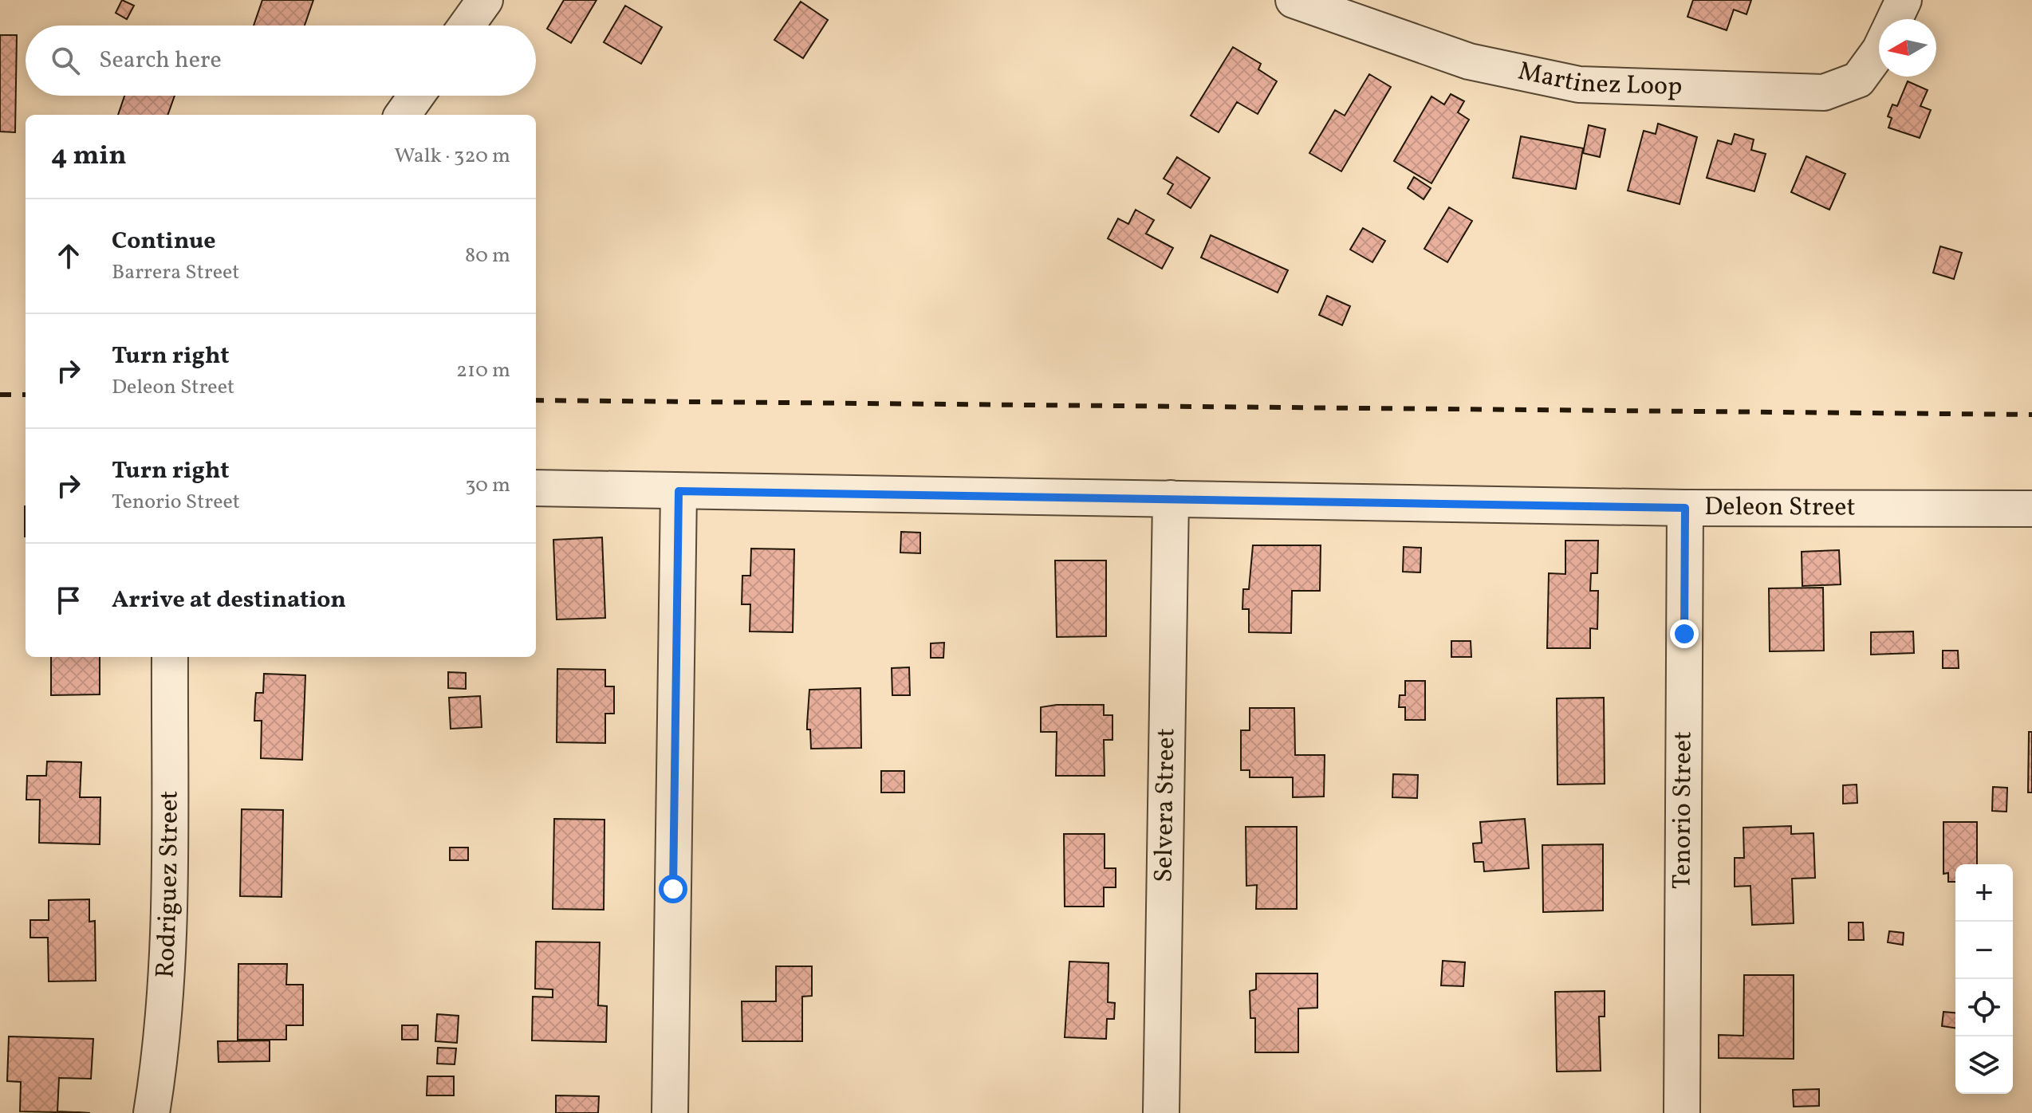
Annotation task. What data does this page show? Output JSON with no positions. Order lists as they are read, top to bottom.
{
  "streets": {
    "street": [
      "Martinez Loop",
      "Deleon Street",
      "Selvera Street",
      "Tenorio Street",
      "Rodriguez Street"
    ]
  },
  "crossings": [
    ["Deleon Street", "Selvera Street"],
    ["Deleon Street", "Tenorio Street"]
  ],
  "north": "left",
  "page": {
    "search": "Search here",
    "heading": ["4 min", "Walk · 320 m"],
    "list": [
      ["Continue", "Barrera Street", "80 m"],
      ["Turn right", "Deleon Street", "210 m"],
      ["Turn right", "Tenorio Street", "30 m"],
      "Arrive at destination"
    ],
    "map_buttons": ["+", "−"]
  }
}
